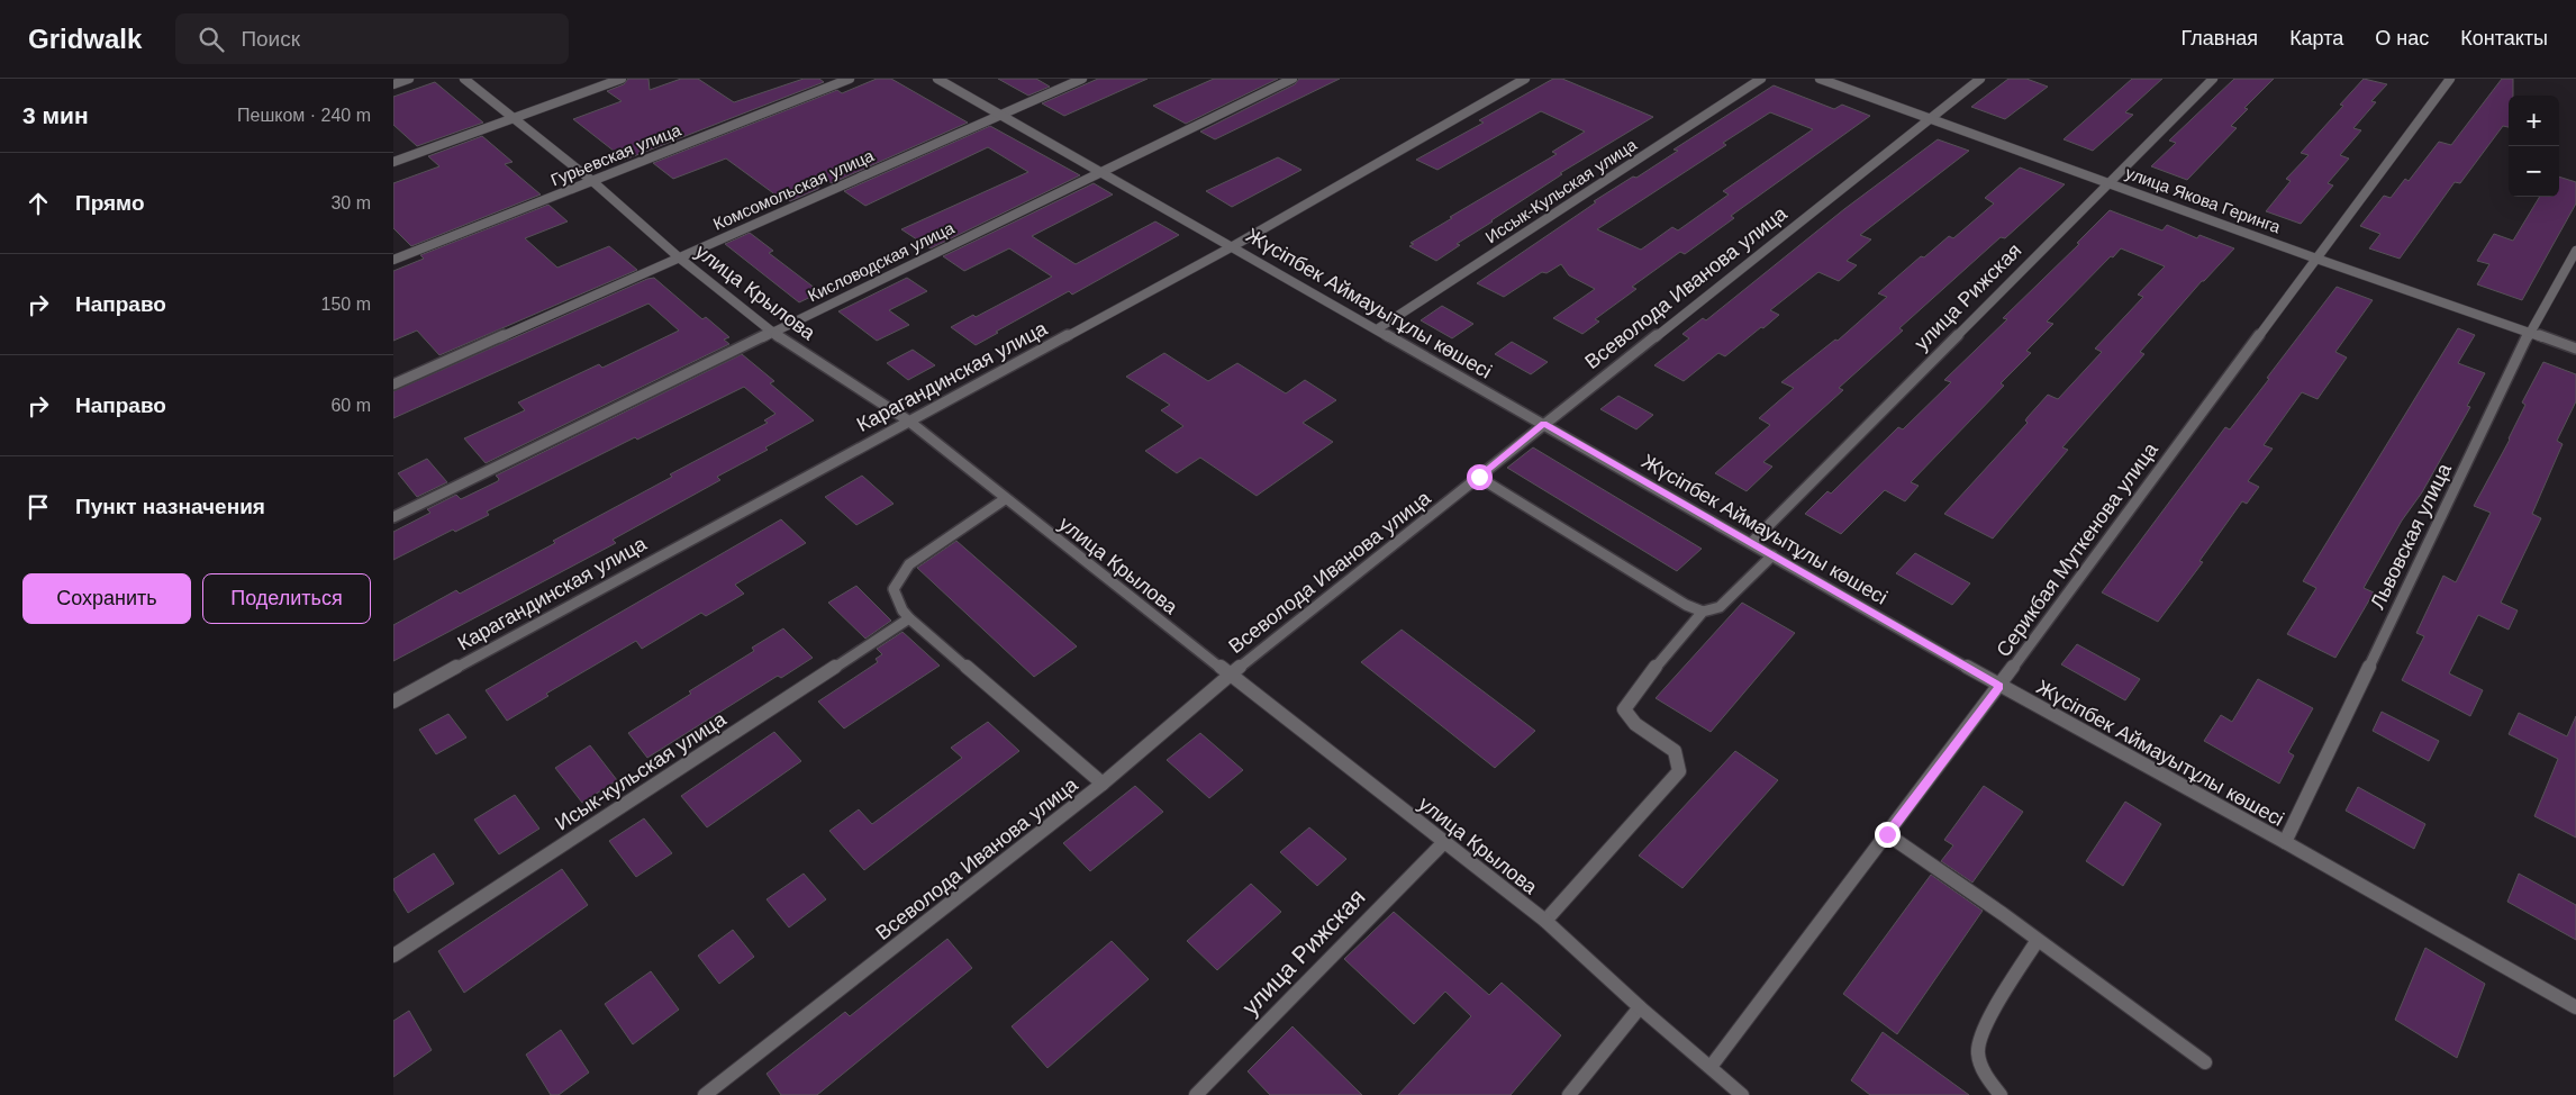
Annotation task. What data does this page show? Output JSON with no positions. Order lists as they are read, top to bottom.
{
  "streets": {
    "street": [
      "Гурьевская улица",
      "Комсомольская улица",
      "Иссык-Кульская улица",
      "улица Якова Геринга",
      "Кисловодская улица",
      "Всеволода Иванова улица",
      "улица Крылова",
      "улица Рижская",
      "Жүсіпбек Аймауытұлы көшесі",
      "Карагандинская улица",
      "Львовская улица",
      "Серикбая Муткенова улица",
      "Исык-кульская улица"
    ]
  },
  "crossings": [
    ["Гурьевская улица", "улица Крылова"],
    ["Комсомольская улица", "улица Крылова"],
    ["Комсомольская улица", "Жүсіпбек Аймауытұлы көшесі"],
    ["Иссык-Кульская улица", "Жүсіпбек Аймауытұлы көшесі"],
    ["улица Якова Геринга", "Всеволода Иванова улица"],
    ["улица Якова Геринга", "улица Рижская"],
    ["улица Якова Геринга", "Львовская улица"],
    ["улица Якова Геринга", "Серикбая Муткенова улица"],
    ["Кисловодская улица", "улица Крылова"],
    ["Кисловодская улица", "Жүсіпбек Аймауытұлы көшесі"],
    ["Всеволода Иванова улица", "улица Крылова"],
    ["Всеволода Иванова улица", "Жүсіпбек Аймауытұлы көшесі"],
    ["улица Крылова", "улица Рижская"],
    ["улица Крылова", "Карагандинская улица"],
    ["улица Крылова", "Серикбая Муткенова улица"],
    ["улица Рижская", "Жүсіпбек Аймауытұлы көшесі"],
    ["Жүсіпбек Аймауытұлы көшесі", "Карагандинская улица"],
    ["Жүсіпбек Аймауытұлы көшесі", "Львовская улица"],
    ["Жүсіпбек Аймауытұлы көшесі", "Серикбая Муткенова улица"]
  ],
  "page": {
    "header": "Gridwalk",
    "search": "Поиск",
    "nav": [
      "Главная",
      "Карта",
      "О нас",
      "Контакты"
    ],
    "heading": ["3 мин", "Пешком · 240 m"],
    "map_buttons": ["+", "−"],
    "list": [
      ["Прямо", "30 m"],
      ["Направо", "150 m"],
      ["Направо", "60 m"],
      "Пункт назначения"
    ],
    "buttons": ["Сохранить", "Поделиться"]
  }
}
